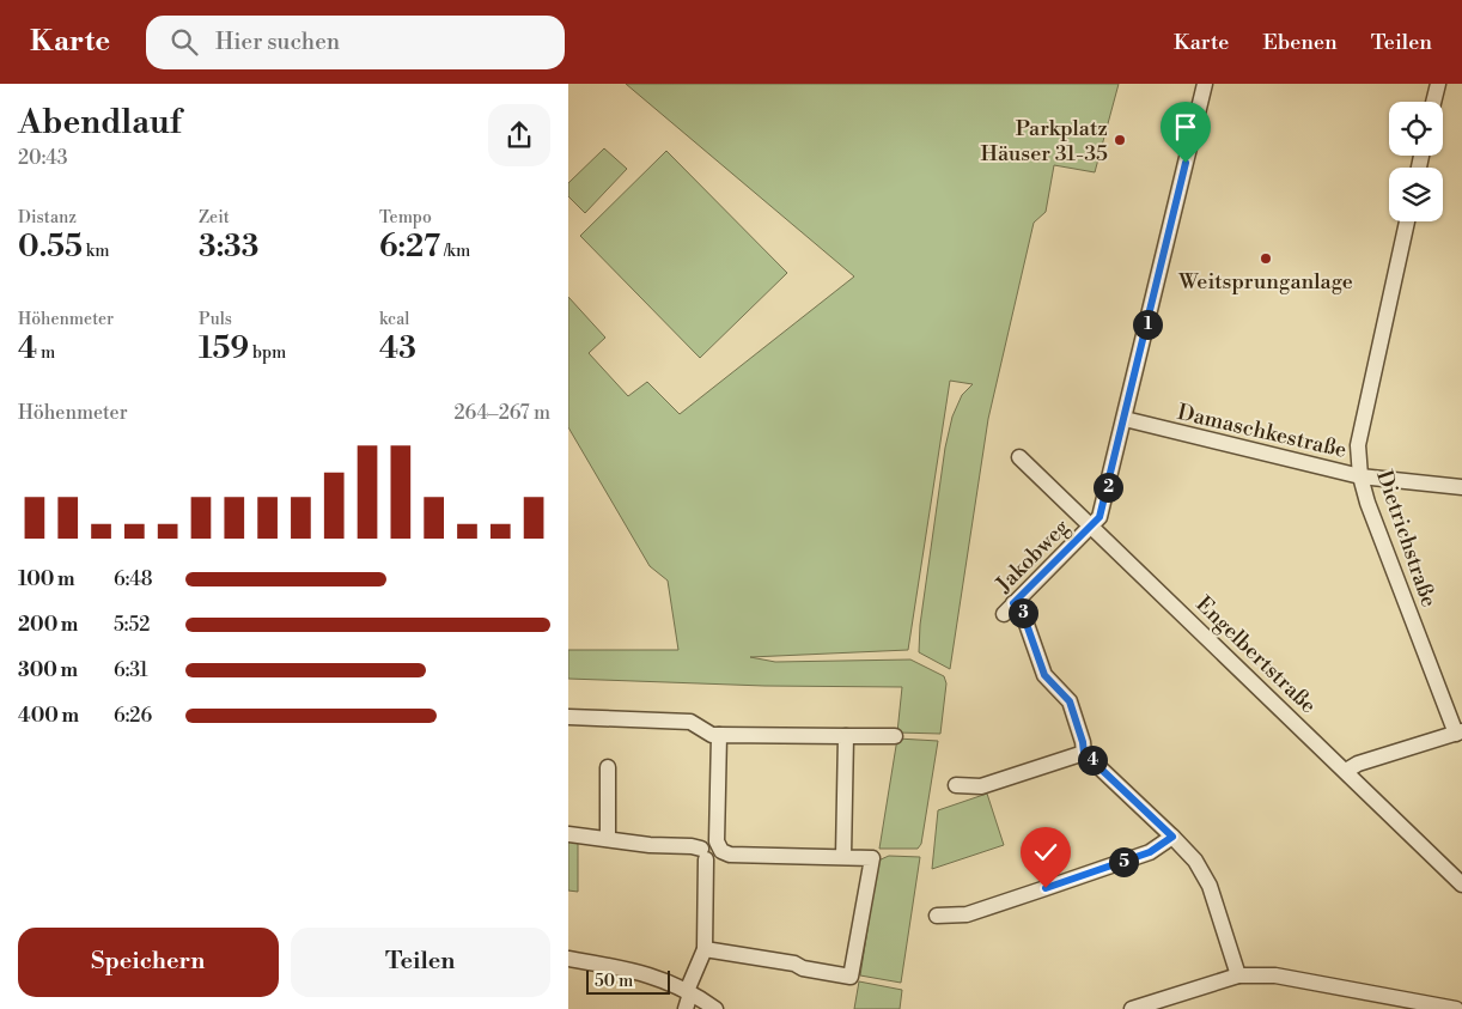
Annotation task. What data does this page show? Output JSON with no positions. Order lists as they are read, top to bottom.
{
  "streets": {
    "street": [
      "Damaschkestraße",
      "Dietrichstraße",
      "Jakobweg",
      "Engelbertstraße"
    ]
  },
  "crossings": [
    ["Damaschkestraße", "Dietrichstraße"],
    ["Jakobweg", "Engelbertstraße"]
  ],
  "places": ["Parkplatz Häuser 31-35", "Weitsprunganlage"],
  "scale_bar": "50 m",
  "page": {
    "header": "Karte",
    "search": "Hier suchen",
    "nav": ["Karte", "Ebenen", "Teilen"],
    "heading": ["Abendlauf", "20:43"],
    "stats": [
      ["Distanz", "0.55 km"],
      ["Zeit", "3:33"],
      ["Tempo", "6:27 /km"],
      ["Höhenmeter", "4 m"],
      ["Puls", "159 bpm"],
      ["kcal", "43"]
    ],
    "pins": [
      "1",
      "2",
      "3",
      "4",
      "5"
    ],
    "chart": ["Höhenmeter", "264–267 m"],
    "list": [
      {
        "name": "100 m",
        "note": "6:48"
      },
      {
        "name": "200 m",
        "note": "5:52"
      },
      {
        "name": "300 m",
        "note": "6:31"
      },
      {
        "name": "400 m",
        "note": "6:26"
      }
    ],
    "buttons": ["Speichern", "Teilen"],
    "scale": "50 m"
  }
}
